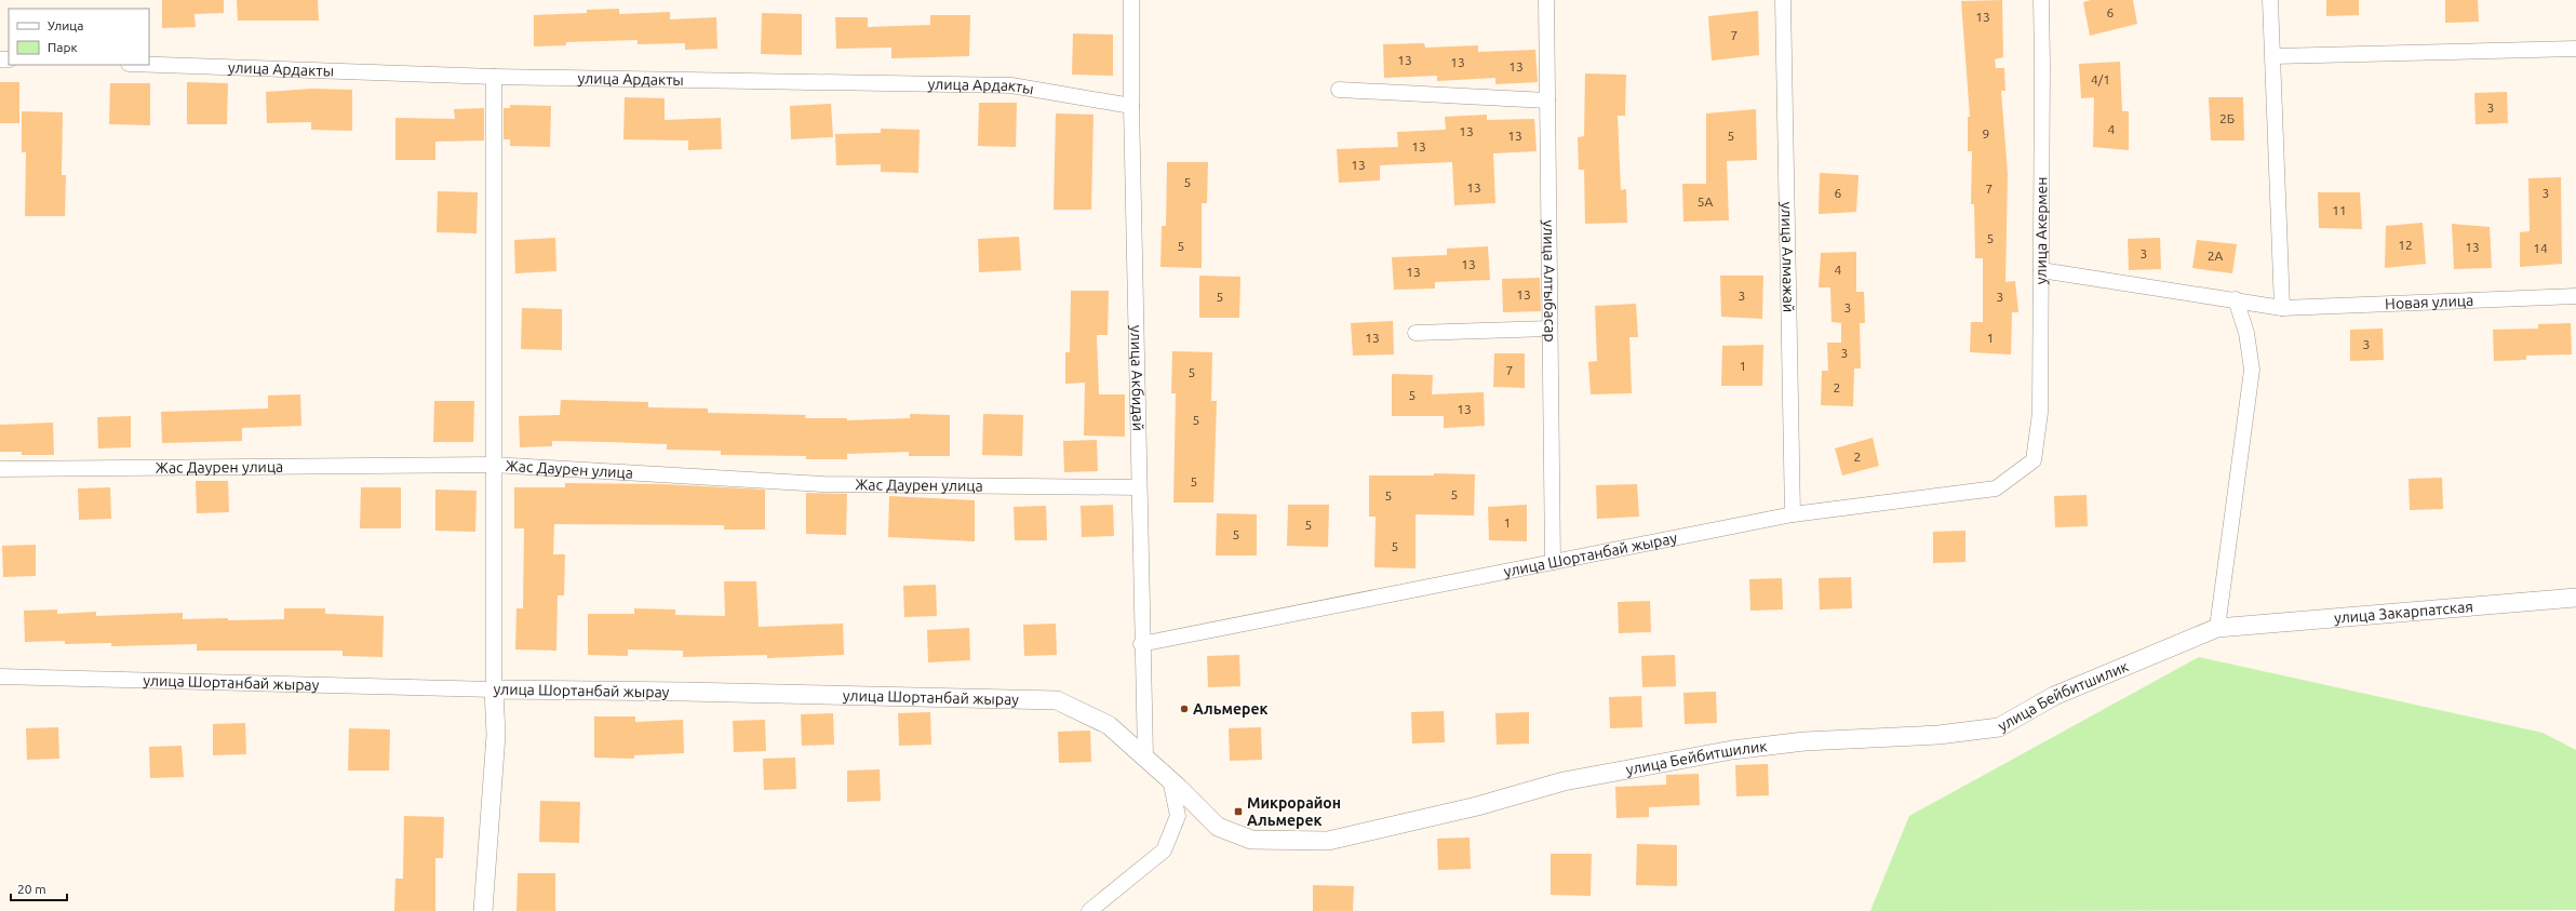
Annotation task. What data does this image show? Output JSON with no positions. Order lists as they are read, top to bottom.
{
  "streets": {
    "street": [
      "улица Ардакты",
      "улица Акермен",
      "улица Алмажай",
      "улица Алтыбасар",
      "Новая улица",
      "улица Акбидай",
      "Жас Даурен улица",
      "улица Шортанбай жырау",
      "улица Закарпатская",
      "улица Бейбитшилик"
    ]
  },
  "crossings": [
    ["улица Ардакты", "улица Акбидай"],
    ["улица Акермен", "Новая улица"],
    ["улица Акермен", "улица Шортанбай жырау"],
    ["улица Алмажай", "улица Шортанбай жырау"],
    ["улица Алтыбасар", "улица Шортанбай жырау"],
    ["улица Акбидай", "Жас Даурен улица"],
    ["улица Акбидай", "улица Шортанбай жырау"],
    ["улица Акбидай", "улица Бейбитшилик"],
    ["улица Шортанбай жырау", "улица Бейбитшилик"],
    ["улица Закарпатская", "улица Бейбитшилик"]
  ],
  "places": {
    "other": ["Альмерек"],
    "transit": ["Микрорайон Альмерек"]
  },
  "house_numbers": [
    "6",
    "13",
    "7",
    "13",
    "13",
    "13",
    "4/1",
    "3",
    "2Б",
    "4",
    "13",
    "9",
    "13",
    "5",
    "13",
    "13",
    "5",
    "13",
    "7",
    "6",
    "3",
    "5А",
    "11",
    "5",
    "12",
    "5",
    "13",
    "14",
    "3",
    "2А",
    "13",
    "4",
    "13",
    "13",
    "3",
    "5",
    "3",
    "3",
    "13",
    "1",
    "3",
    "3",
    "1",
    "7",
    "5",
    "2",
    "5",
    "13",
    "5",
    "2",
    "5",
    "5",
    "5",
    "1",
    "5",
    "5",
    "5"
  ],
  "legend": ["Улица", "Парк"],
  "scale_bar": "20 m"
}
